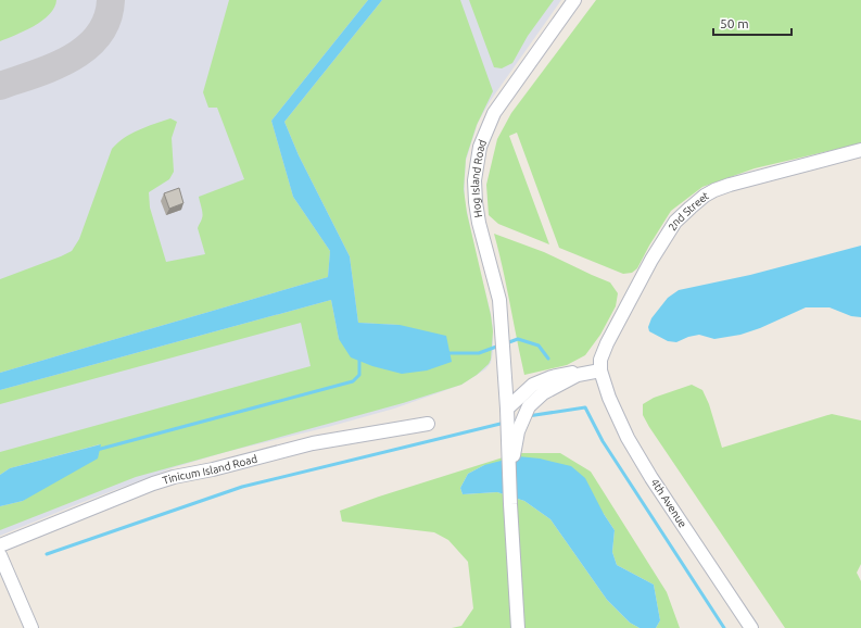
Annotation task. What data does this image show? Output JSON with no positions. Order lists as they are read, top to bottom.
{
  "streets": {
    "street": [
      "Hog Island Road",
      "2nd Street",
      "Tinicum Island Road",
      "4th Avenue"
    ]
  },
  "crossings": [
    ["2nd Street", "4th Avenue"]
  ],
  "scale_bar": "50 m"
}
